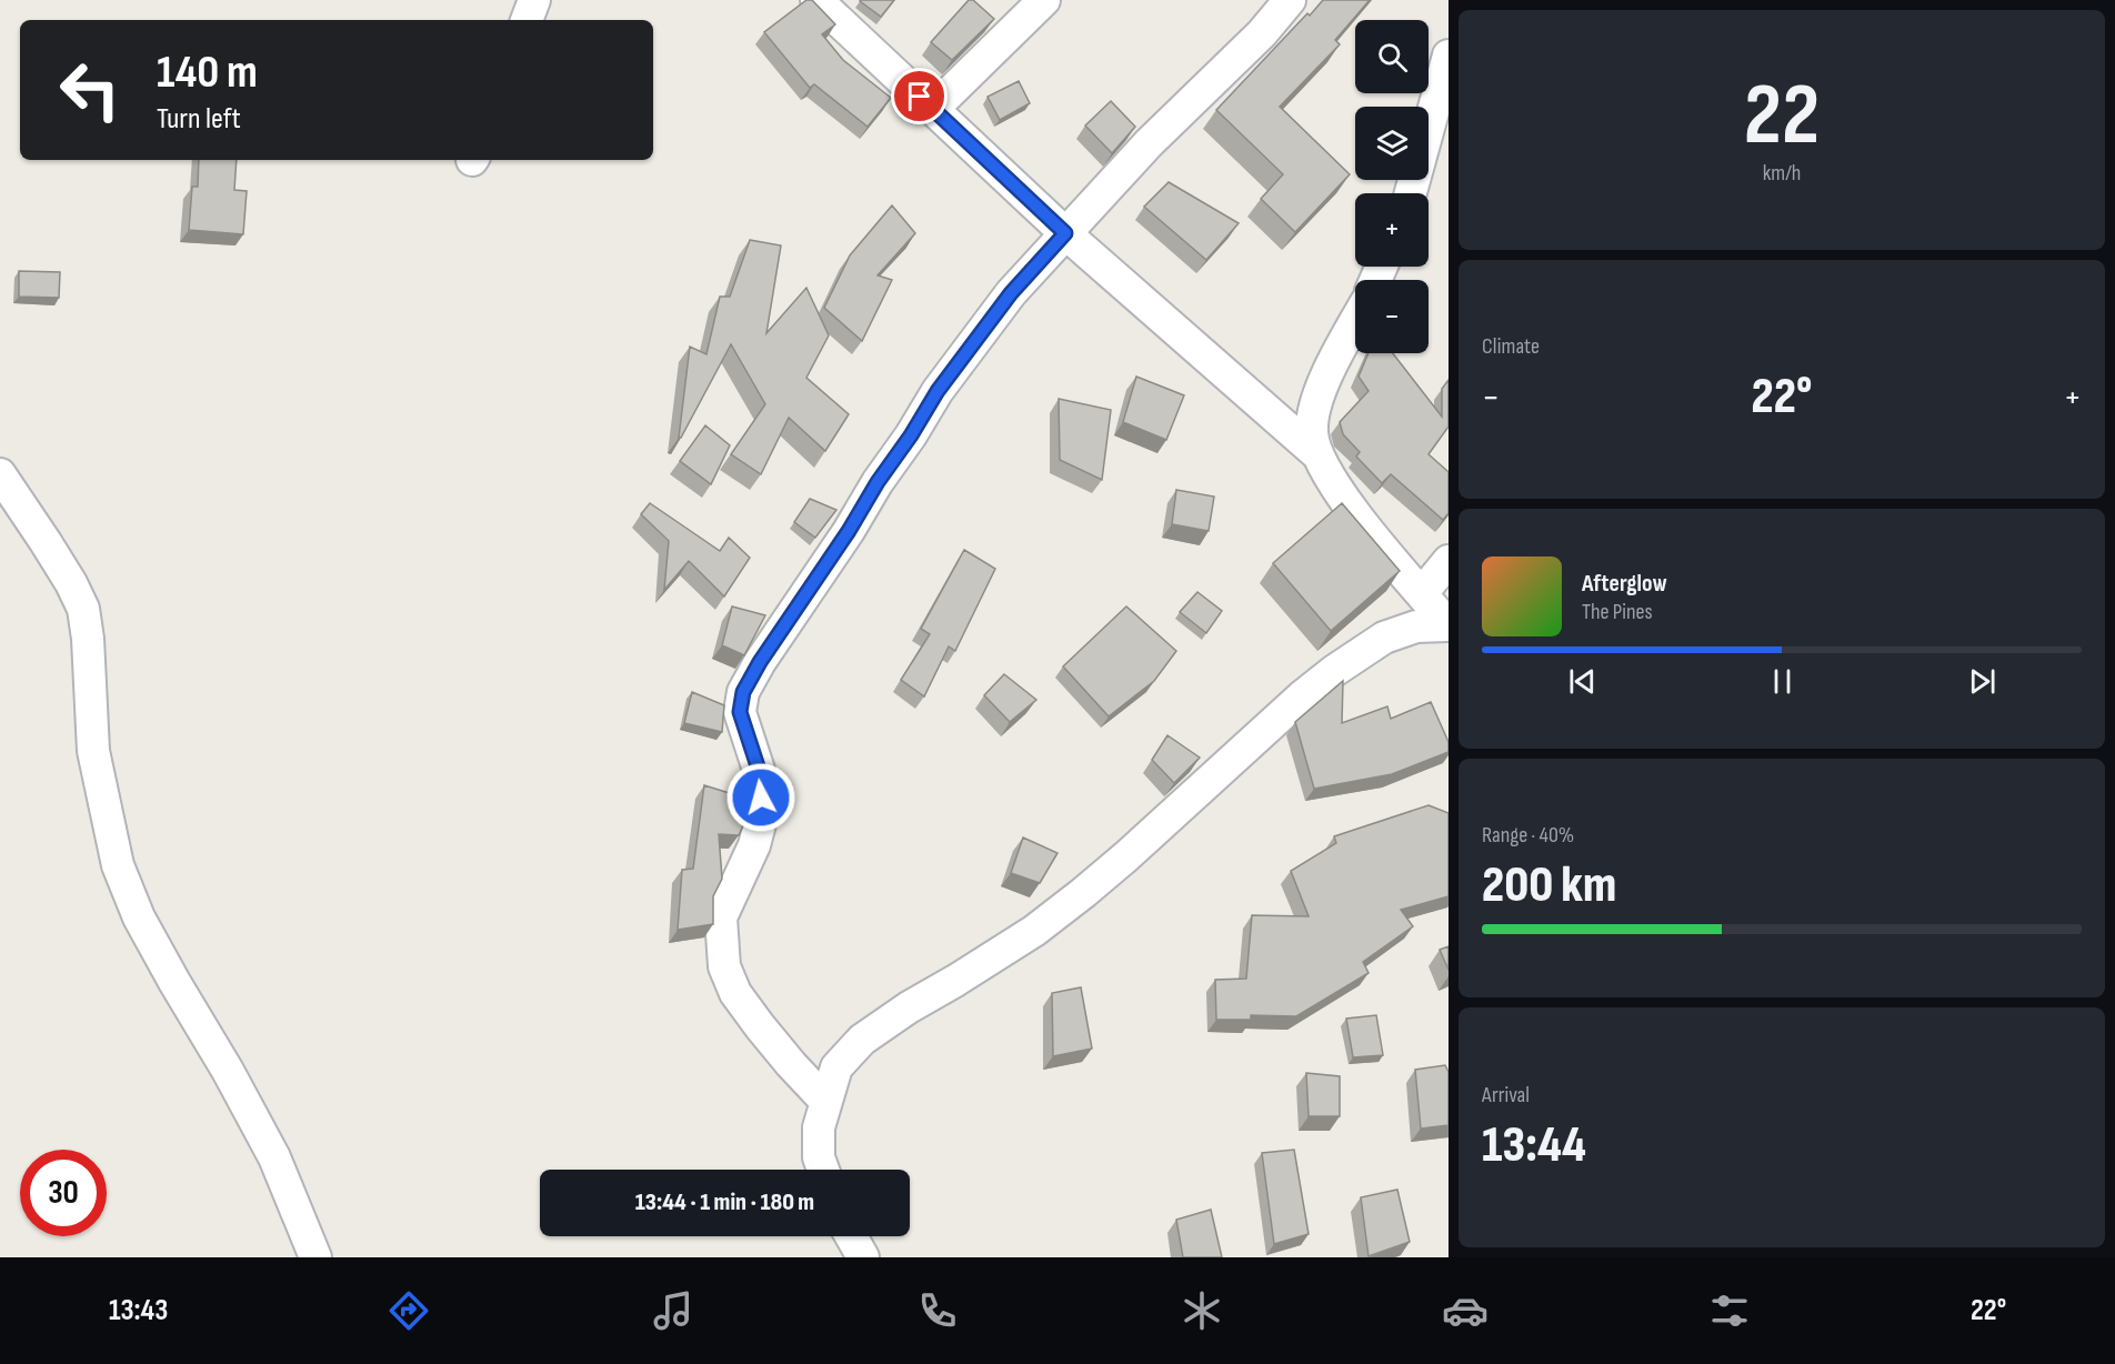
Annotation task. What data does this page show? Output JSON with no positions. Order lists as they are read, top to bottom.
{
  "page": {
    "tile": [
      ["22", "km/h"],
      "Climate",
      ["Range · 40%", "200 km"],
      ["Arrival", "13:44"]
    ],
    "map_buttons": ["+", "−"],
    "turn": ["140 m", "Turn left"],
    "heat": ["−", "22°", "+"],
    "song": ["Afterglow", "The Pines"],
    "limit": "30",
    "trip": "13:44 · 1 min · 180 m",
    "tabs": ["13:43", "22°"]
  }
}
